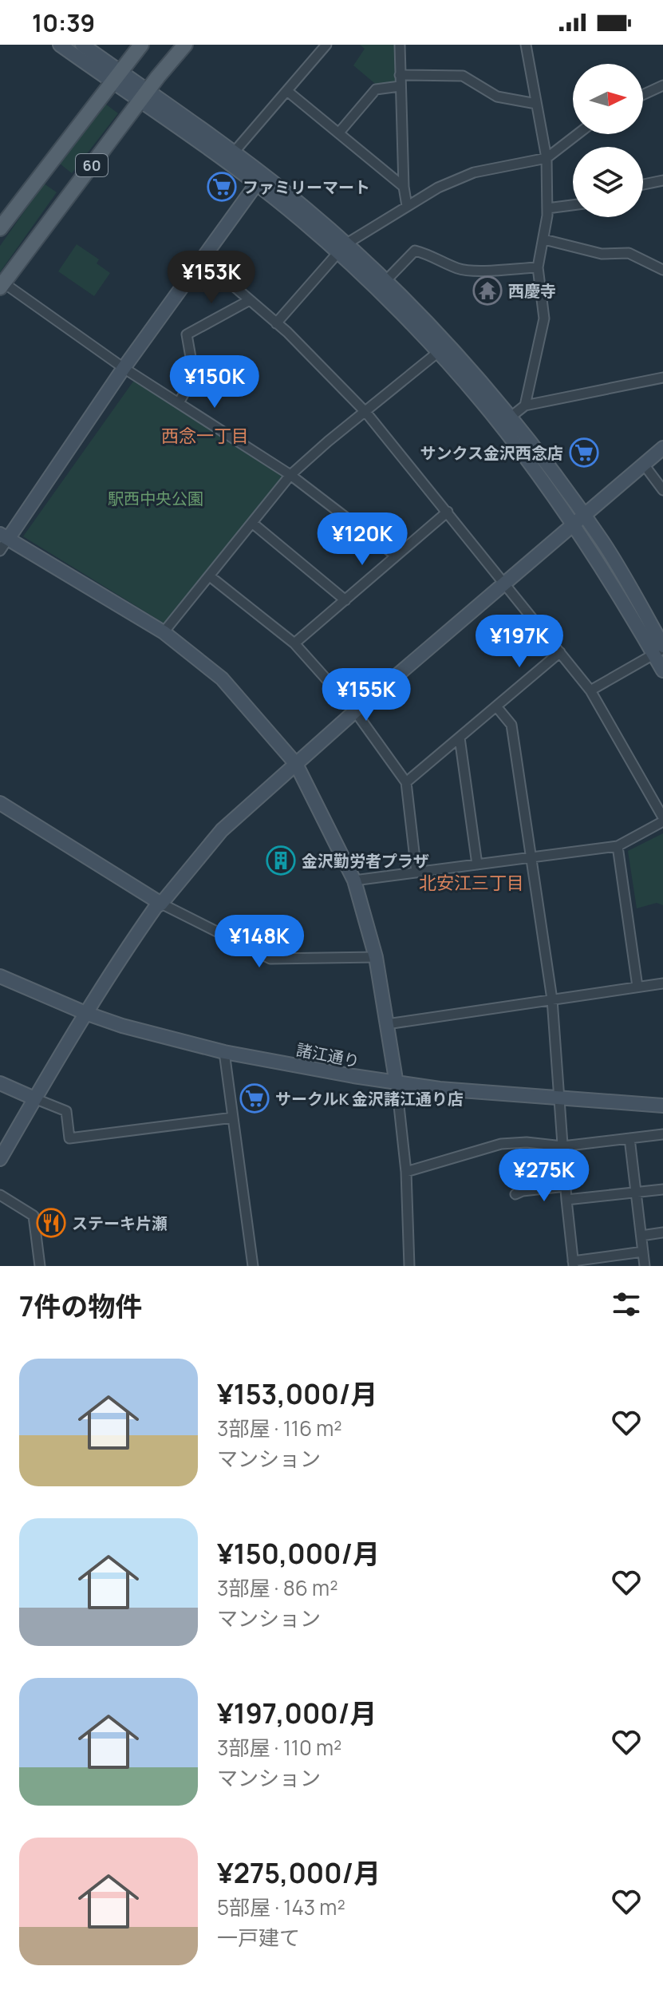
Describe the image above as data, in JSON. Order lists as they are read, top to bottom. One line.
{"streets":{"main road":["60"],"street":["諸江通り"]},"districts":["西念一丁目","北安江三丁目"],"parks":["駅西中央公園"],"places":{"supermarket":["ファミリーマート","サンクス金沢西念店","サークルK 金沢諸江通り店"],"temple":["西慶寺"],"building":["金沢勤労者プラザ"],"restaurant":["ステーキ片瀬"]},"north":"right","page":{"status":"10:39","price":["¥153K","¥150K","¥120K","¥197K","¥155K","¥148K","¥275K"],"heading":"7件の物件","list":[{"name":"¥153,000/月","note":"3部屋 · 116 m² · マンション"},{"name":"¥150,000/月","note":"3部屋 · 86 m² · マンション"},{"name":"¥197,000/月","note":"3部屋 · 110 m² · マンション"},{"name":"¥275,000/月","note":"5部屋 · 143 m² · 一戸建て"}]}}
